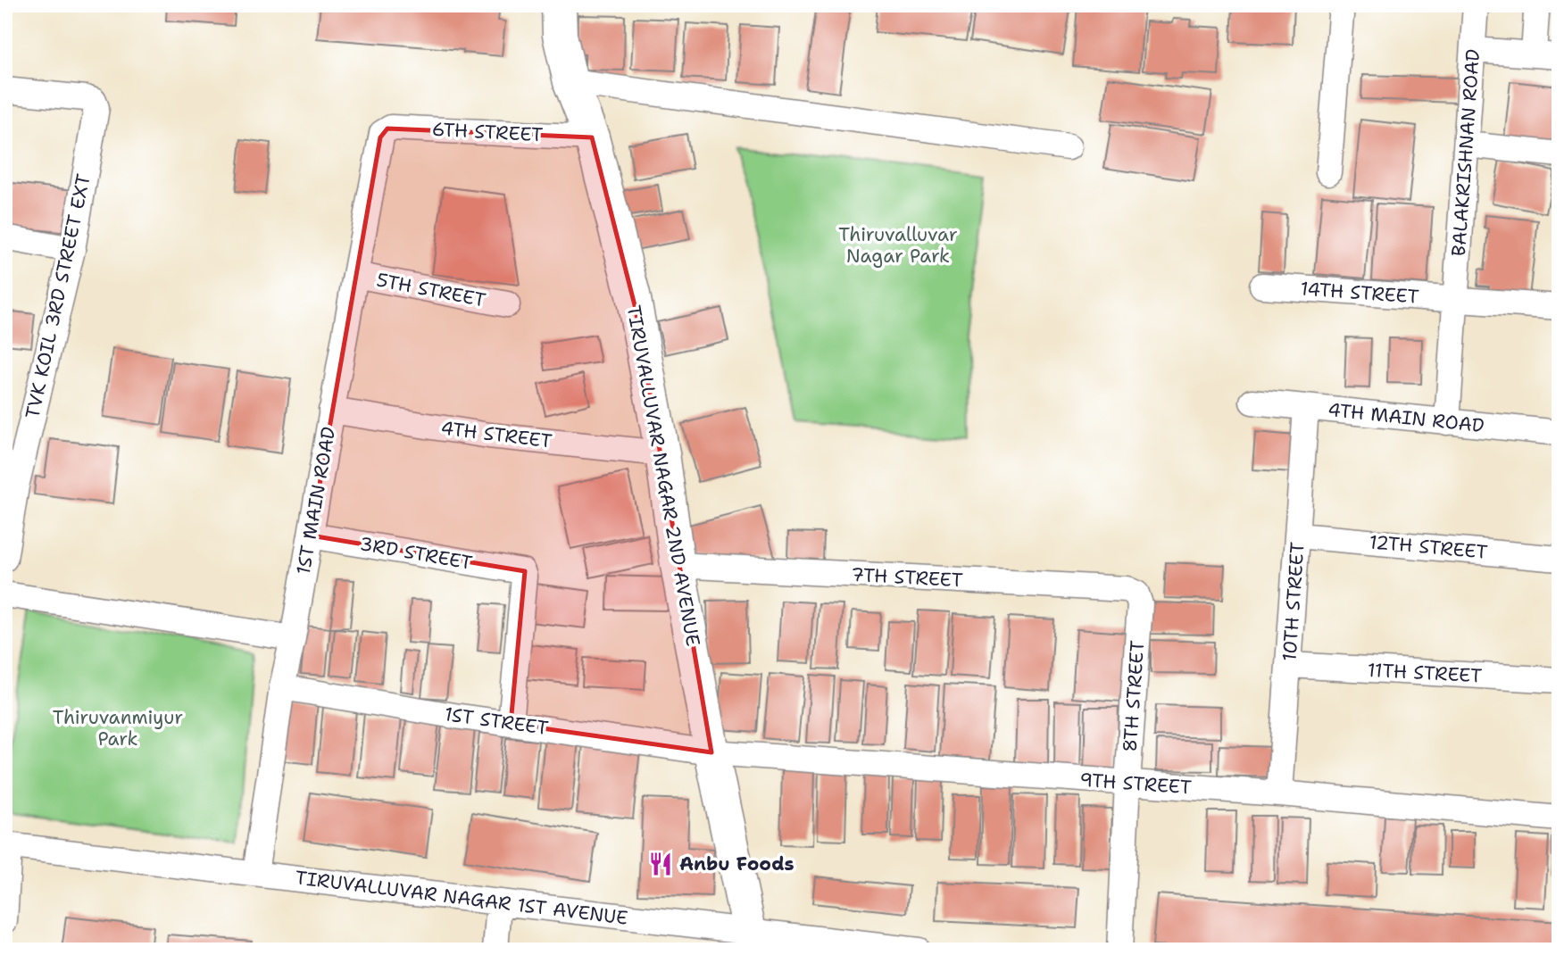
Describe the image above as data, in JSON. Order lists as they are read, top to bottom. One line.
{"streets":{"street":["6TH STREET","BALAKRISHNAN ROAD","5TH STREET","14TH STREET","TVK KOIL 3RD STREET EXT","4TH MAIN ROAD","4TH STREET","TIRUVALLUVAR NAGAR 2ND AVENUE","1ST MAIN ROAD","12TH STREET","3RD STREET","7TH STREET","10TH STREET","11TH STREET","8TH STREET","1ST STREET","9TH STREET","TIRUVALLUVAR NAGAR 1ST AVENUE"]},"crossings":[["6TH STREET","TIRUVALLUVAR NAGAR 2ND AVENUE"],["6TH STREET","1ST MAIN ROAD"],["BALAKRISHNAN ROAD","14TH STREET"],["BALAKRISHNAN ROAD","4TH MAIN ROAD"],["5TH STREET","1ST MAIN ROAD"],["4TH MAIN ROAD","10TH STREET"],["4TH STREET","TIRUVALLUVAR NAGAR 2ND AVENUE"],["4TH STREET","1ST MAIN ROAD"],["TIRUVALLUVAR NAGAR 2ND AVENUE","7TH STREET"],["TIRUVALLUVAR NAGAR 2ND AVENUE","1ST STREET"],["TIRUVALLUVAR NAGAR 2ND AVENUE","9TH STREET"],["TIRUVALLUVAR NAGAR 2ND AVENUE","TIRUVALLUVAR NAGAR 1ST AVENUE"],["1ST MAIN ROAD","3RD STREET"],["1ST MAIN ROAD","1ST STREET"],["1ST MAIN ROAD","TIRUVALLUVAR NAGAR 1ST AVENUE"],["12TH STREET","10TH STREET"],["3RD STREET","1ST STREET"],["7TH STREET","8TH STREET"],["10TH STREET","11TH STREET"],["10TH STREET","9TH STREET"],["8TH STREET","9TH STREET"],["1ST STREET","9TH STREET"]],"parks":["Thiruvalluvar Nagar Park","Thiruvanmiyur Park"],"places":{"restaurant":["Anbu Foods"]}}
